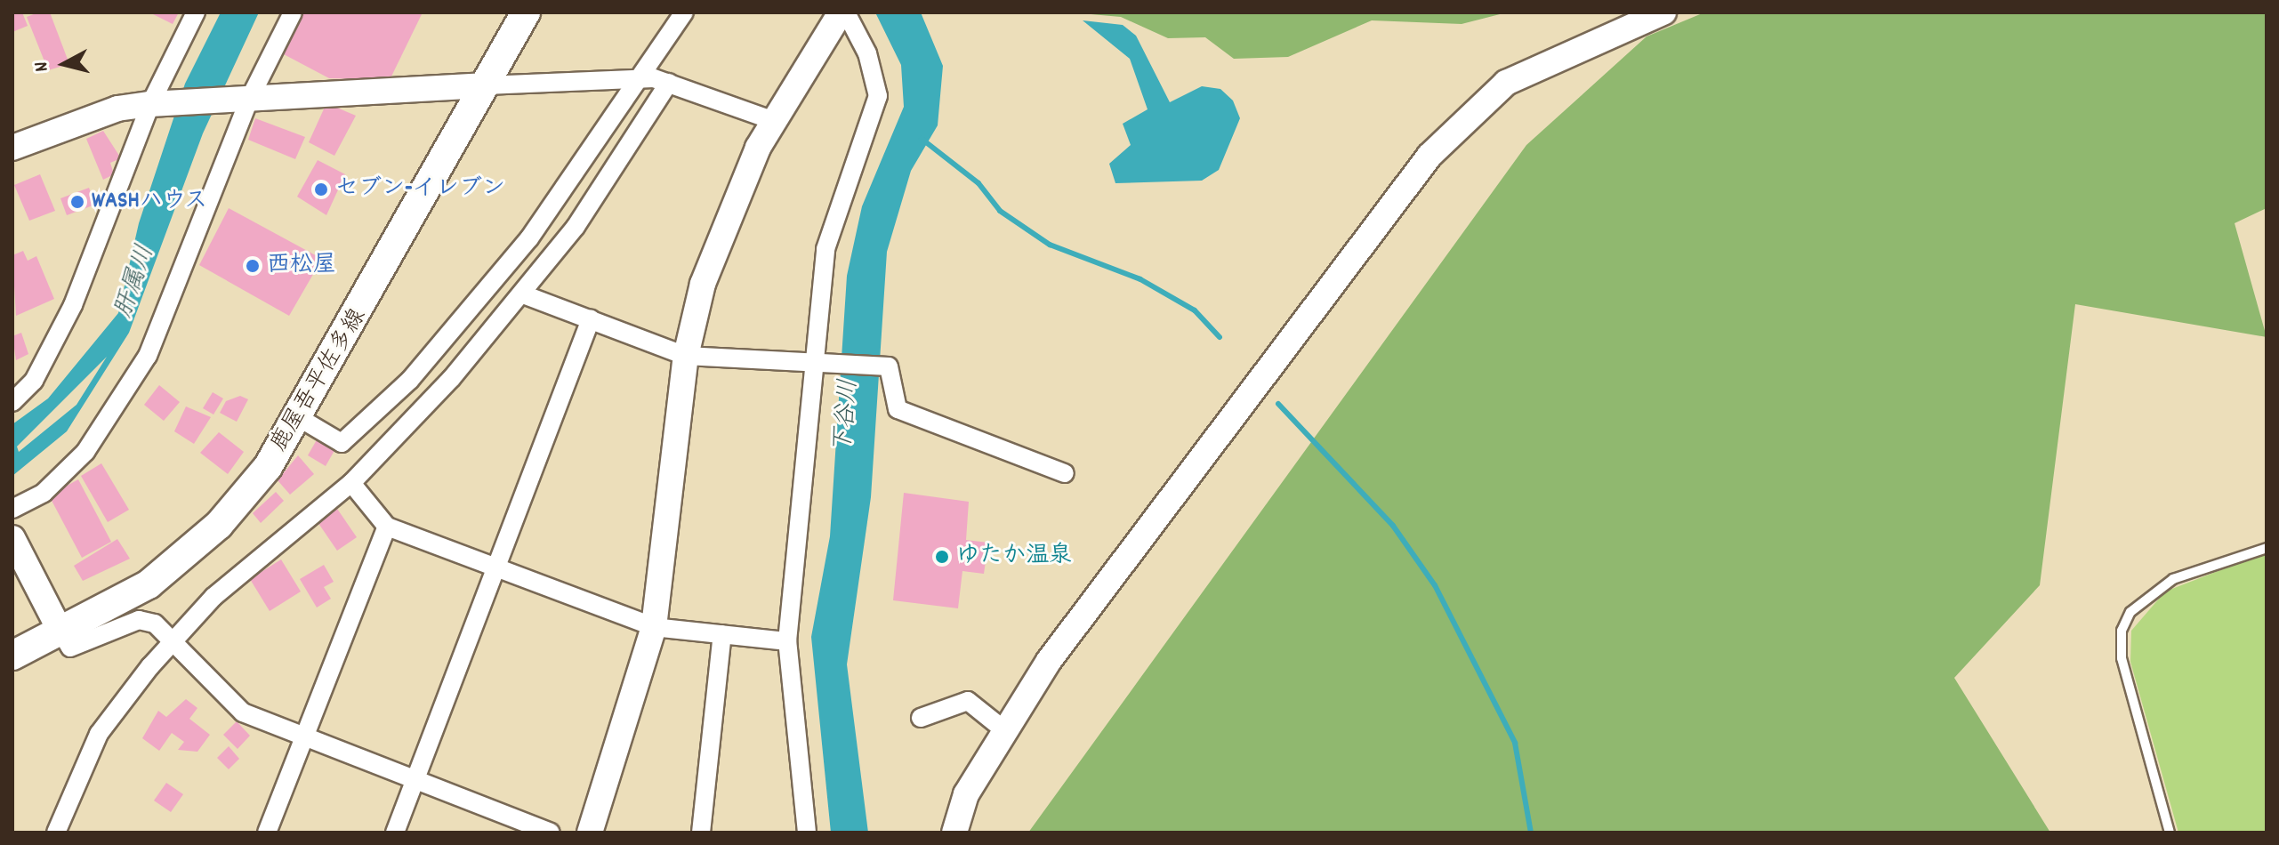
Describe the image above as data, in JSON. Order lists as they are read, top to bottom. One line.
{"streets":{"main road":["鹿屋吾平佐多線"]},"water":["肝属川","下谷川"],"places":["セブン-イレブン","WASHハウス","西松屋","ゆたか温泉"],"north":"left"}
